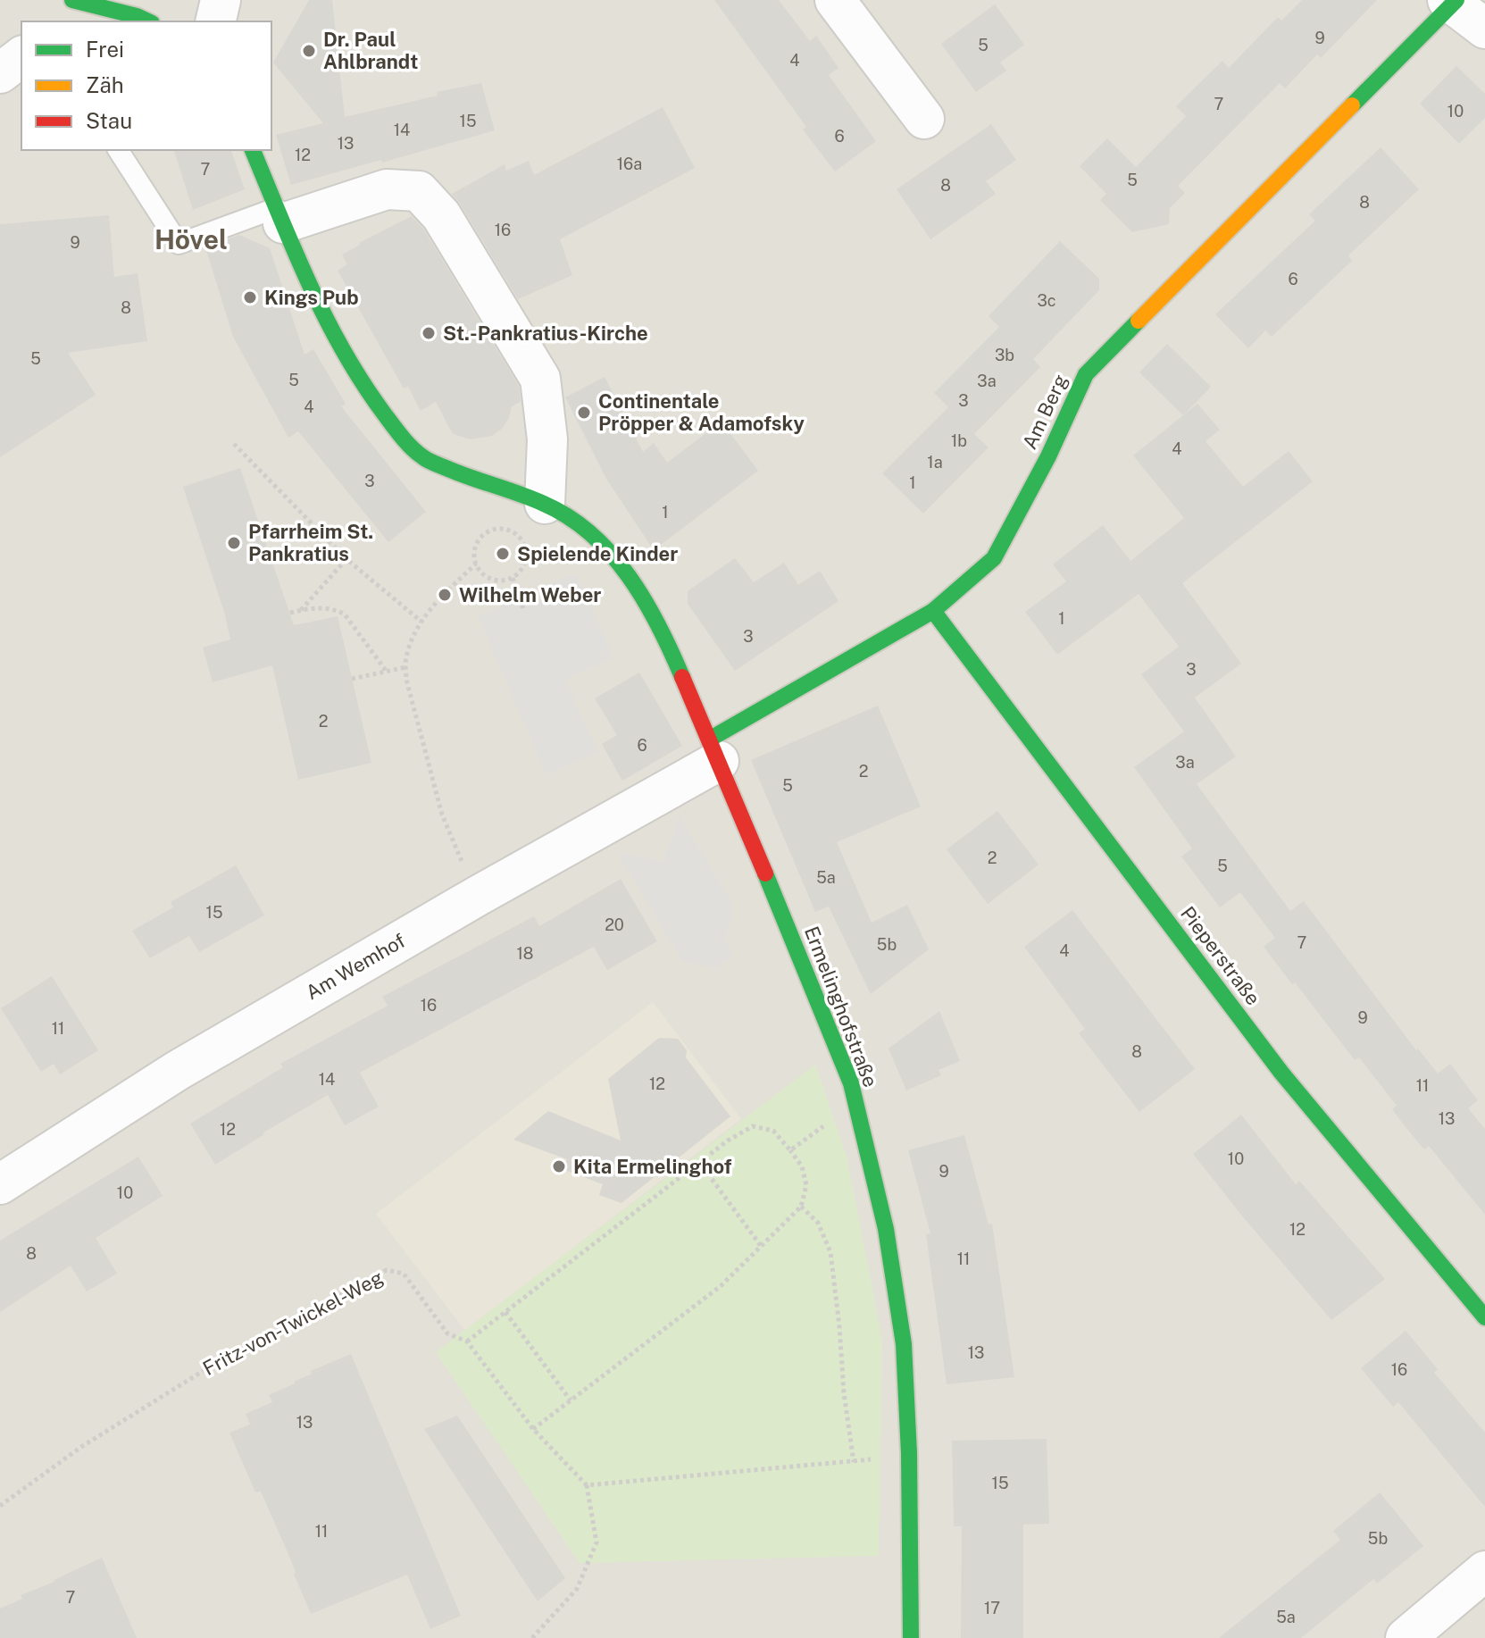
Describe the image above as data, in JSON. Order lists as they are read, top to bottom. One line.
{"streets":{"street":["Am Berg","Pieperstraße","Am Wemhof","Ermelinghofstraße"],"path":["Fritz-von-Twickel-Weg"]},"crossings":[["Am Berg","Pieperstraße"],["Am Berg","Am Wemhof"],["Am Berg","Ermelinghofstraße"],["Am Wemhof","Ermelinghofstraße"]],"districts":["Hövel"],"places":["Dr. Paul Ahlbrandt","Kings Pub","St.-Pankratius-Kirche","Continentale Pröpper & Adamofsky","Pfarrheim St. Pankratius","Spielende Kinder","Wilhelm Weber","Kita Ermelinghof"],"house_numbers":["9","5","4","7","10","15","14","6","13","12","16a","7","5","8","8","16","9","6","3c","8","3b","5","5","3a","3","4","1b","4","1a","3","1","1","1","3","3","2","6","3a","2","5","2","5","5a","15","20","7","5b","4","18","16","9","11","8","14","12","11","13","12","10","9","10","12","8","11","13","16","13","15","11","5b","7","17","5a"],"legend":["Frei","Zäh","Stau"]}
